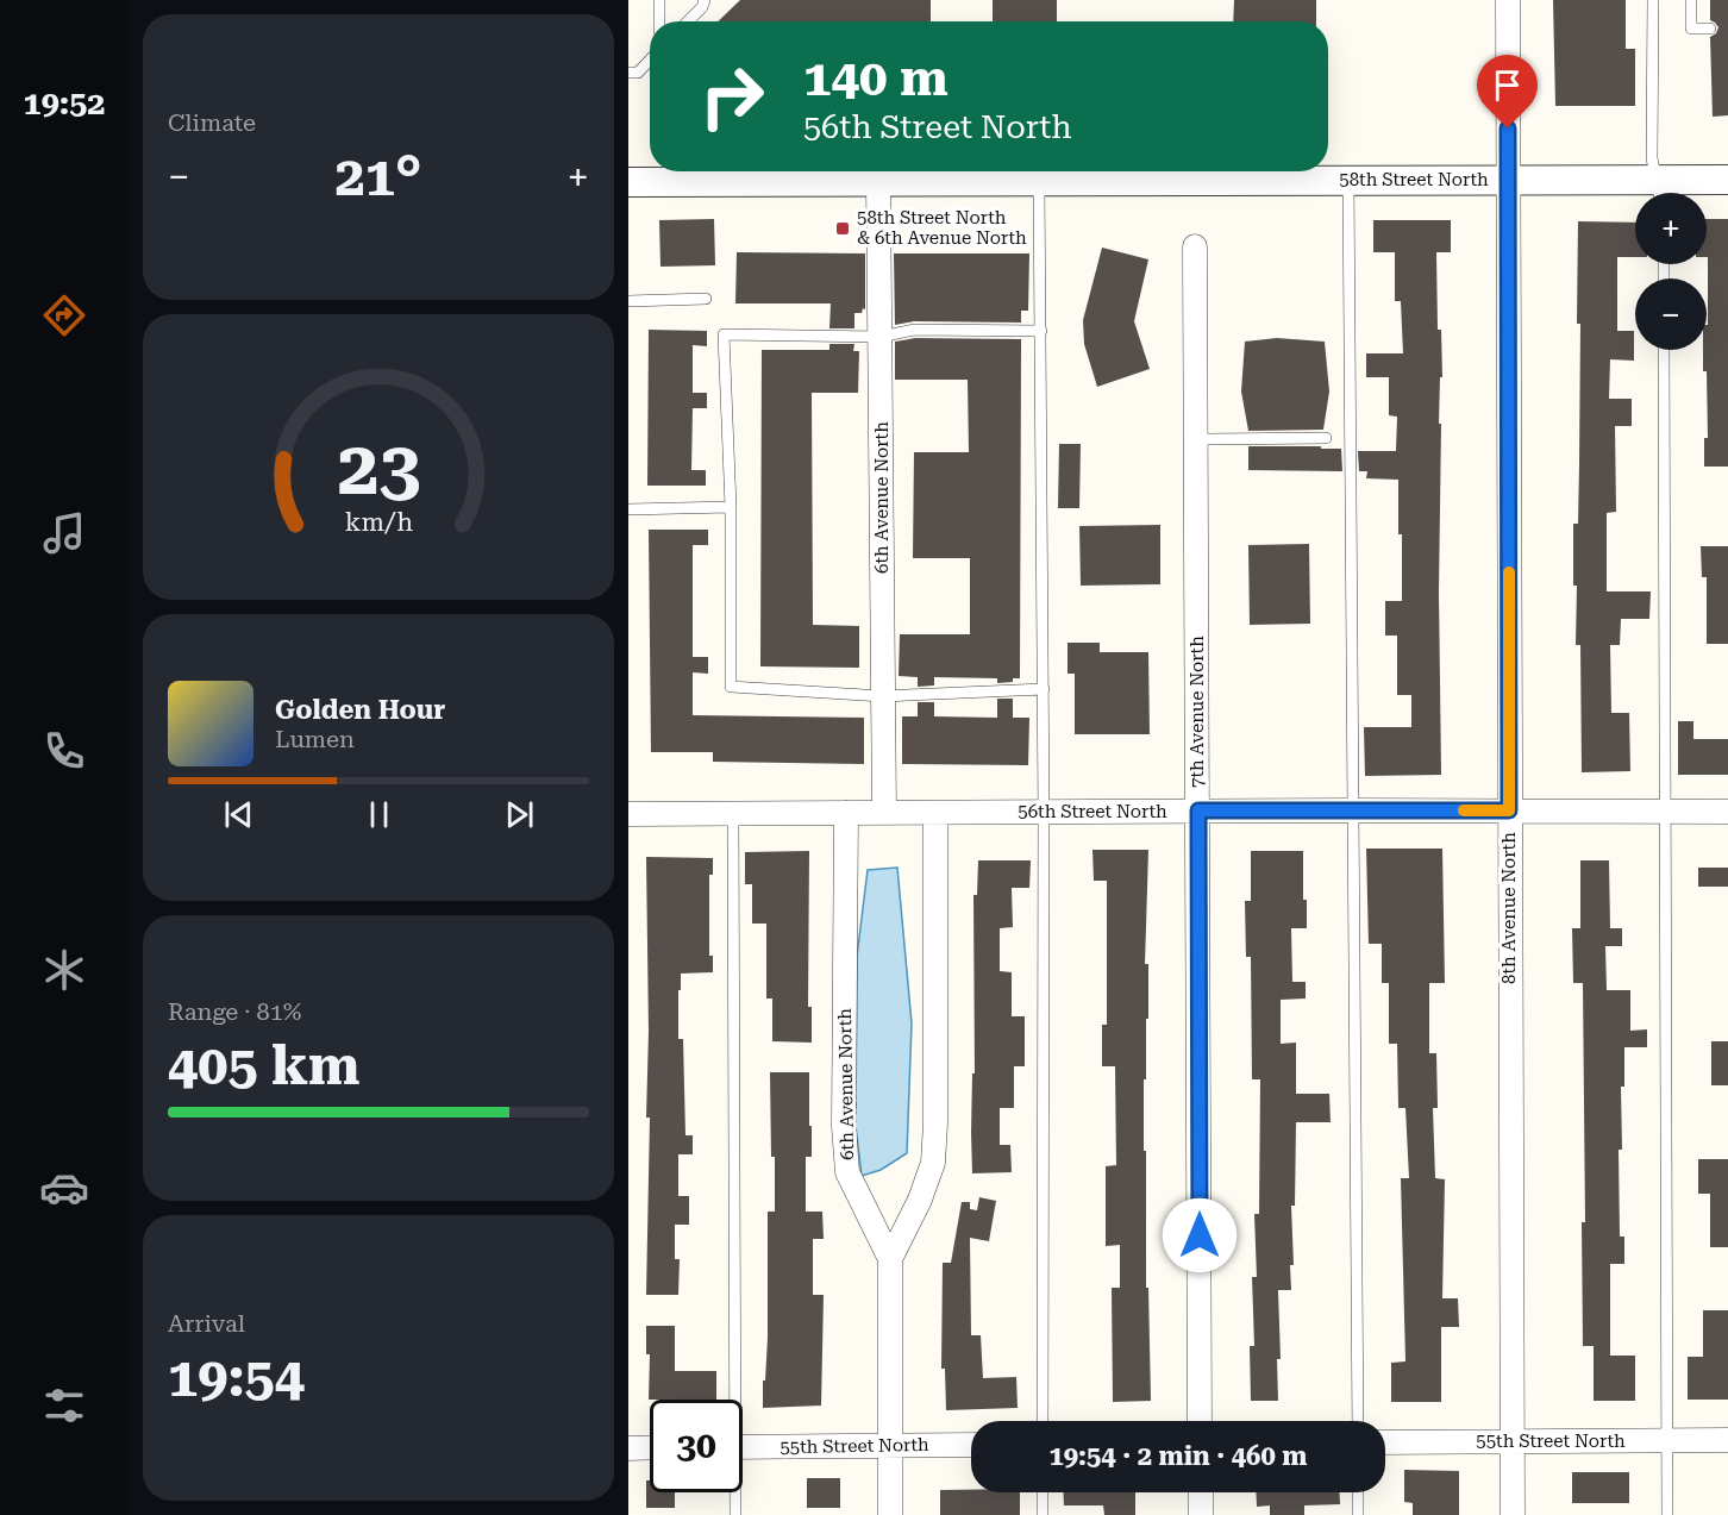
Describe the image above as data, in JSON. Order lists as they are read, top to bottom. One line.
{"streets":{"street":["58th Street North","6th Avenue North","7th Avenue North","56th Street North","8th Avenue North","55th Street North"]},"crossings":[["58th Street North","6th Avenue North"],["58th Street North","8th Avenue North"],["6th Avenue North","56th Street North"],["6th Avenue North","55th Street North"],["7th Avenue North","56th Street North"],["56th Street North","8th Avenue North"],["8th Avenue North","55th Street North"]],"places":{"transit":["58th Street North & 6th Avenue North"]},"page":{"tabs":"19:52","tile":["Climate",["Range · 81%","405 km"],["Arrival","19:54"]],"turn":["140 m","56th Street North"],"heat":["−","21°","+"],"map_buttons":["+","−"],"song":["Golden Hour","Lumen"],"limit":"30","trip":"19:54 · 2 min · 460 m","gauge":["23","km/h"]}}
